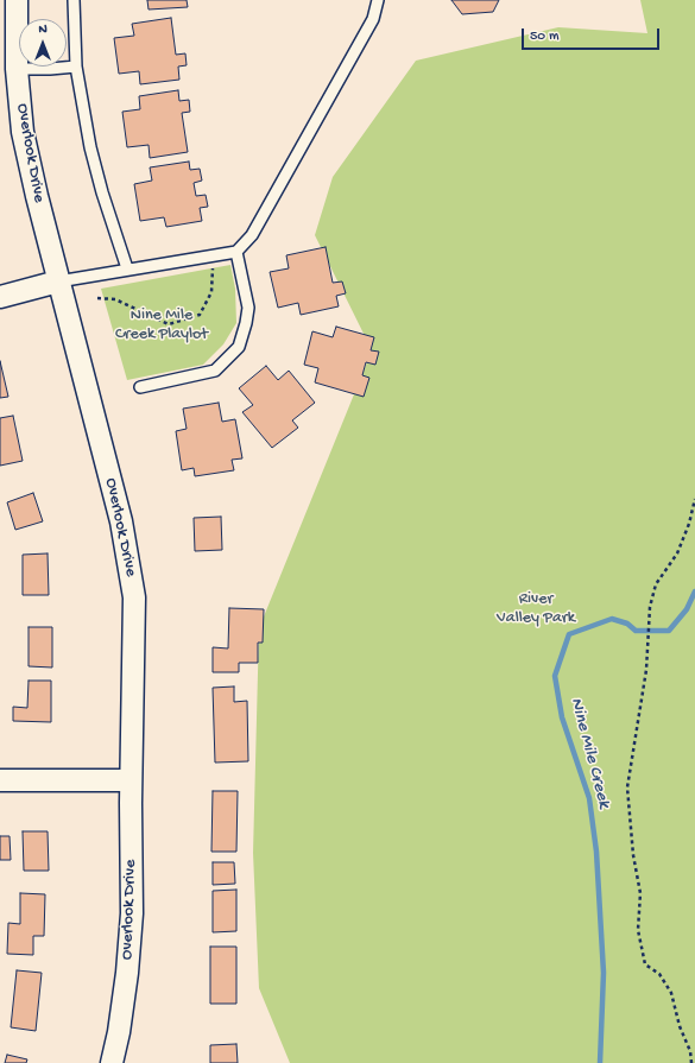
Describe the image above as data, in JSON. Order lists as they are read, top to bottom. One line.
{"streets":{"street":["Overlook Drive"]},"water":["Nine Mile Creek"],"parks":["Nine Mile Creek Playlot","River Valley Park"],"scale_bar":"50 m","north":"top"}
